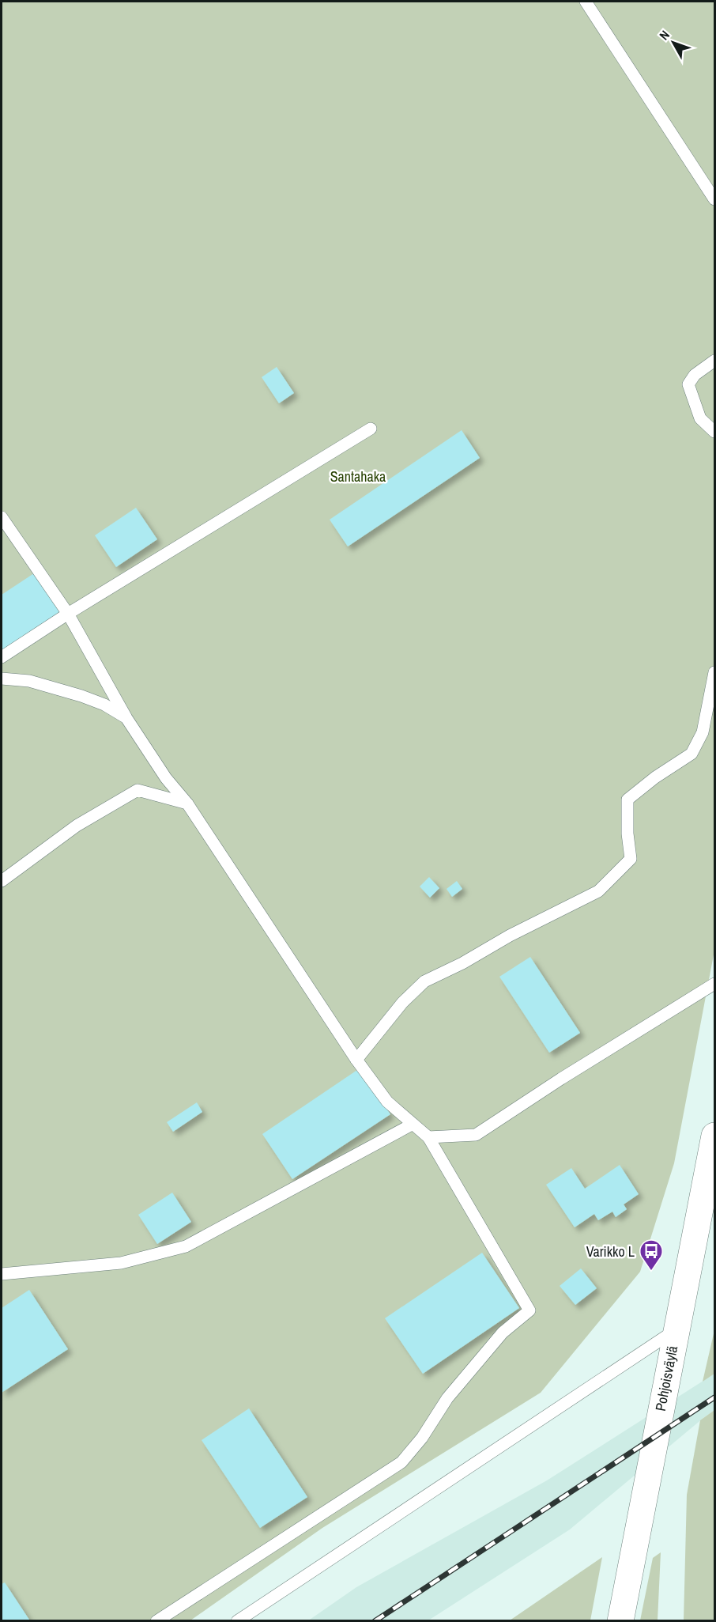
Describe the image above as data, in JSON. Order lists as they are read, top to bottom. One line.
{"streets":{"main road":["Pohjoisväylä"]},"parks":["Santahaka"],"places":{"bus stop":["Varikko L"]},"north":"top left"}
